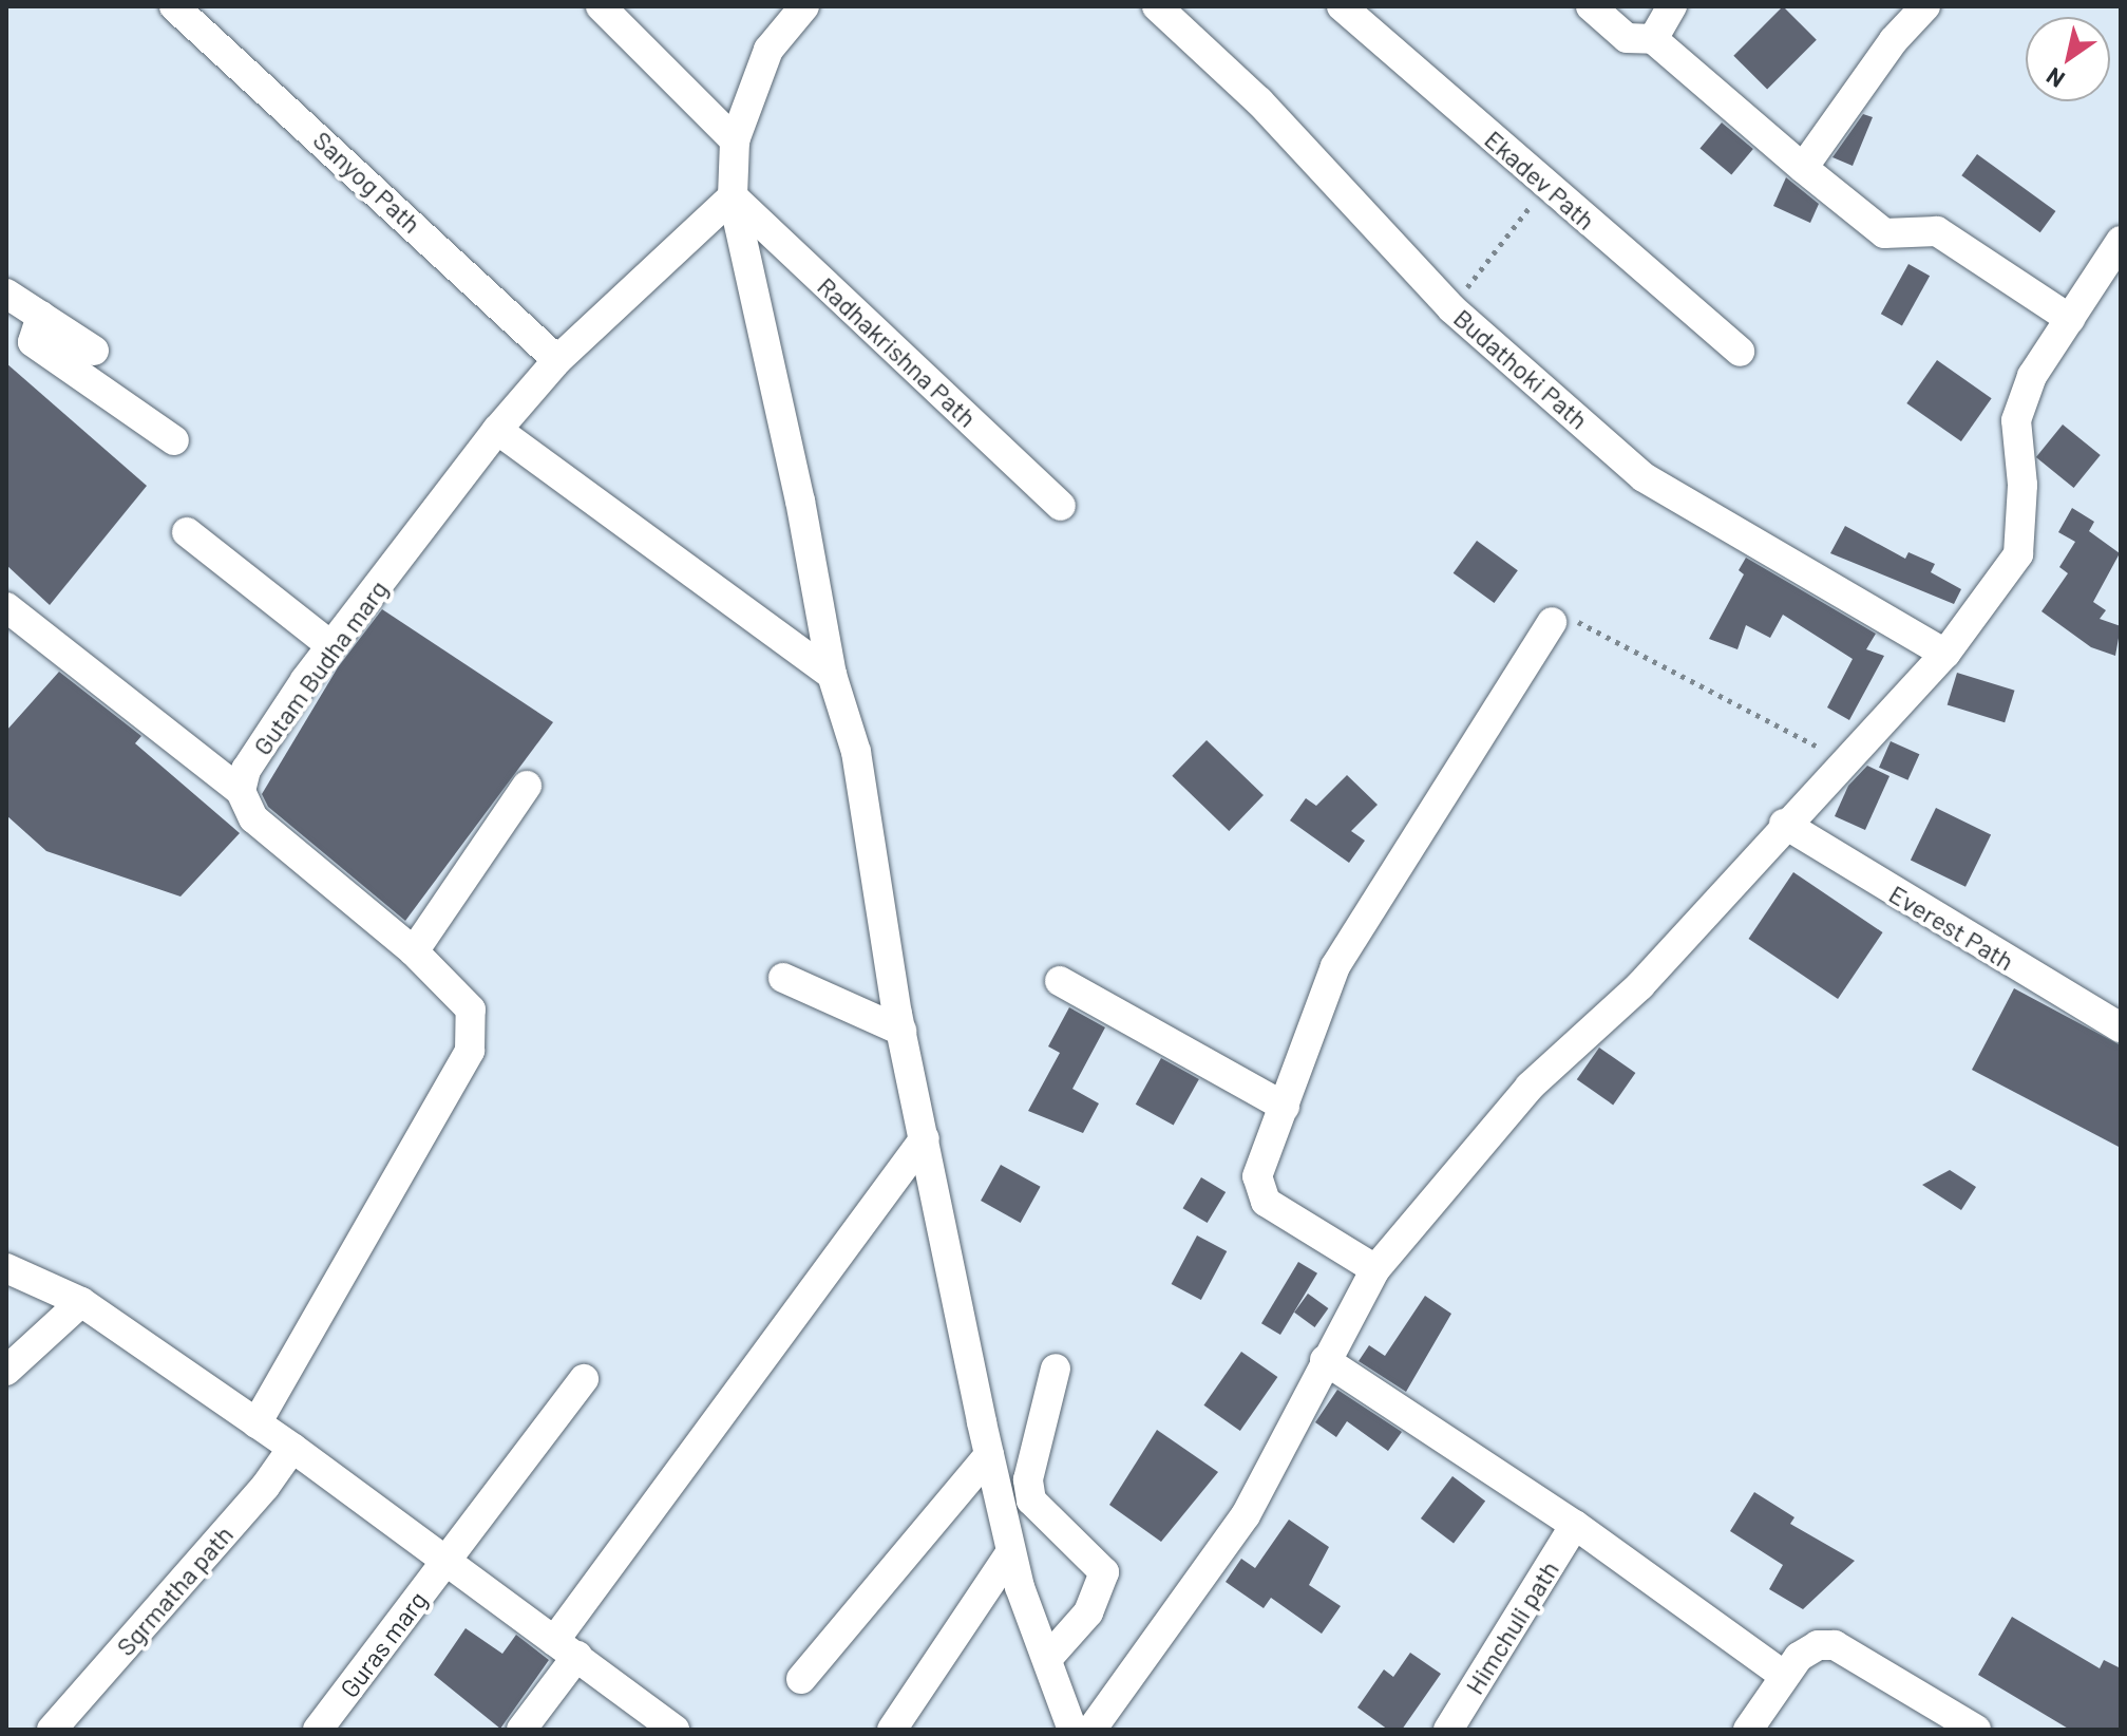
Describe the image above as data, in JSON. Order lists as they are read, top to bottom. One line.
{"streets":{"street":["Ekadev Path","Sanyog Path","Radhakrishna Path","Budathoki Path","Gutam Budha marg","Everest Path","Sgrmatha path","Himchuli path","Guras marg"]},"crossings":[["Sanyog Path","Gutam Budha marg"],["Radhakrishna Path","Gutam Budha marg"]],"north":"bottom left"}
